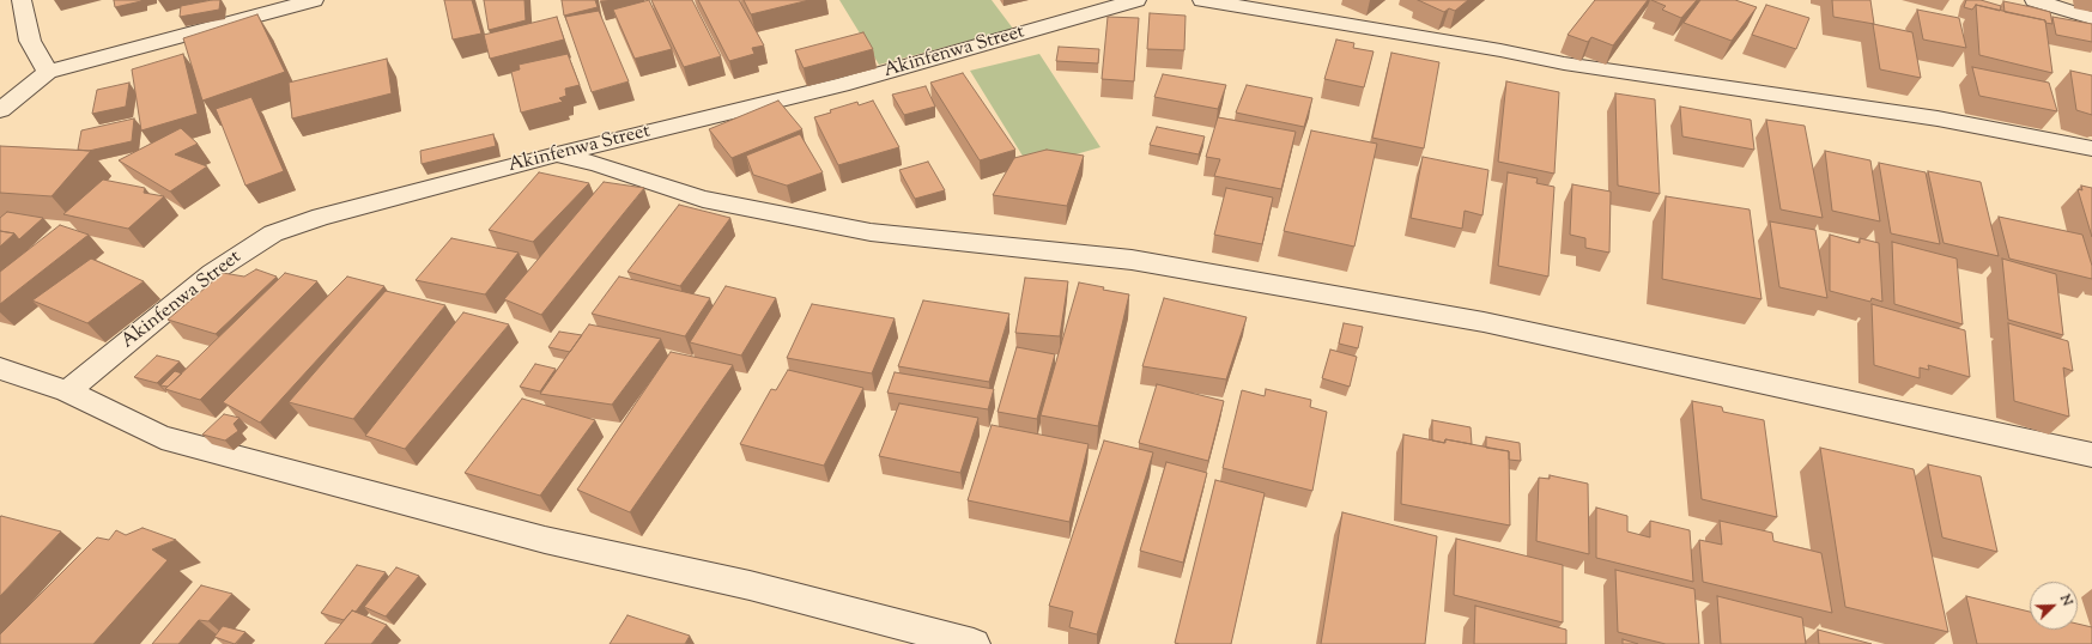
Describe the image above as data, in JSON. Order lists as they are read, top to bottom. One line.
{"streets":{"street":["Akinfenwa Street"]},"north":"top right"}
